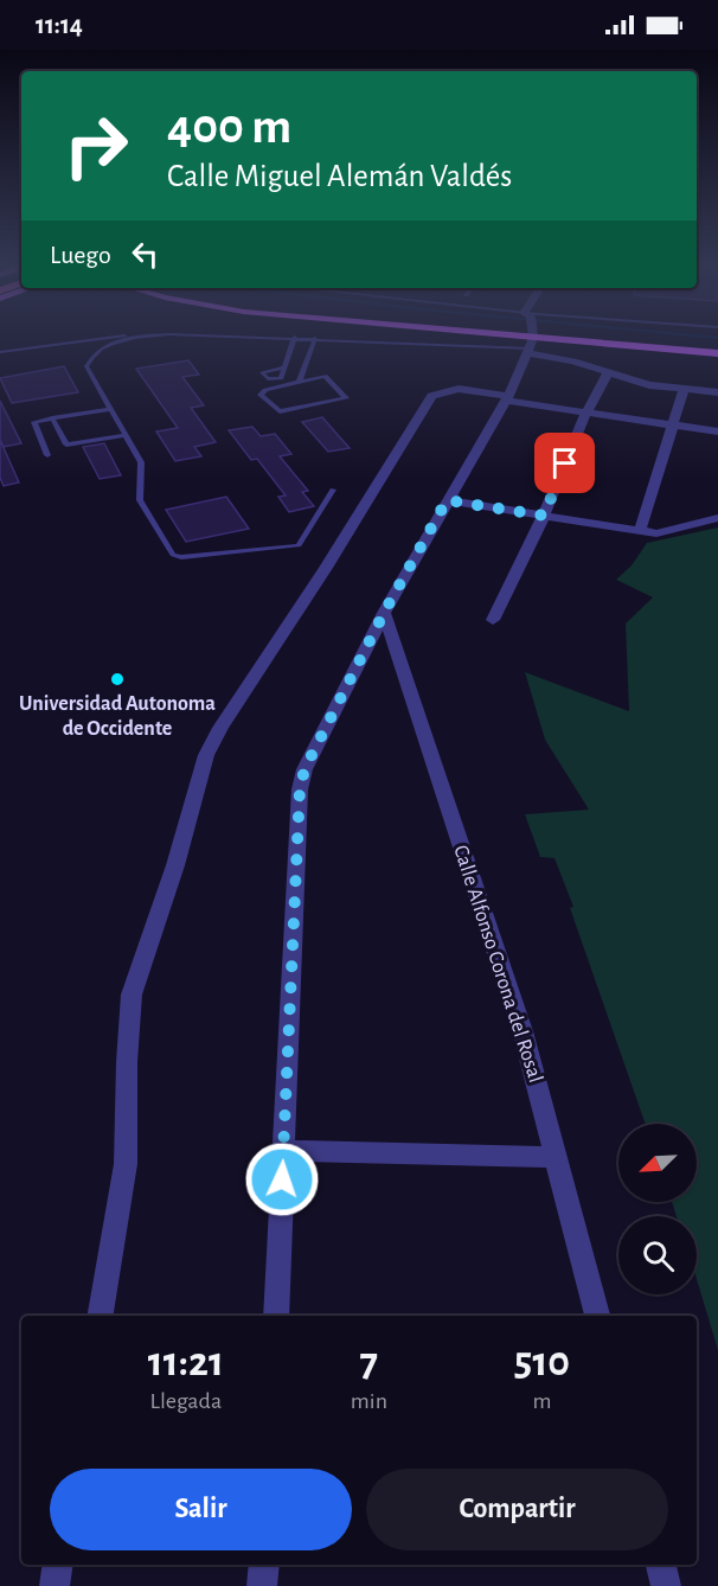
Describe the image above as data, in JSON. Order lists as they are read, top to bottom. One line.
{"streets":{"street":["Calle Alfonso Corona del Rosal"]},"places":["Universidad Autonoma de Occidente"],"north":"bottom left","page":{"status":"11:14","turn":["400 m","Calle Miguel Alemán Valdés"],"then":"Luego","eta":["11:21","Llegada","7","min","510","m"],"buttons":["Salir","Compartir"]}}
